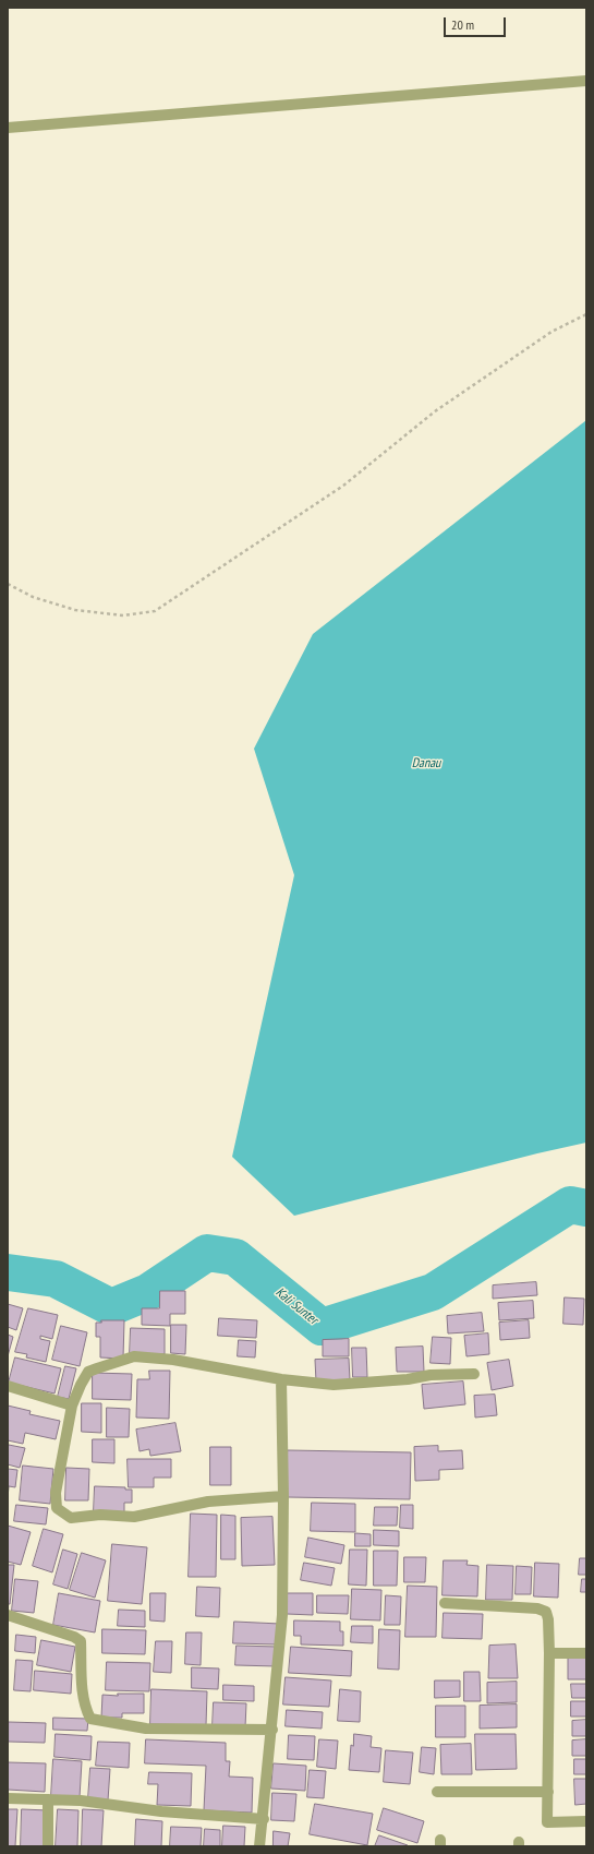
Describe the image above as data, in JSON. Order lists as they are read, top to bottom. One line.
{"water":["Danau","Kali Sunter"],"scale_bar":"20 m"}
